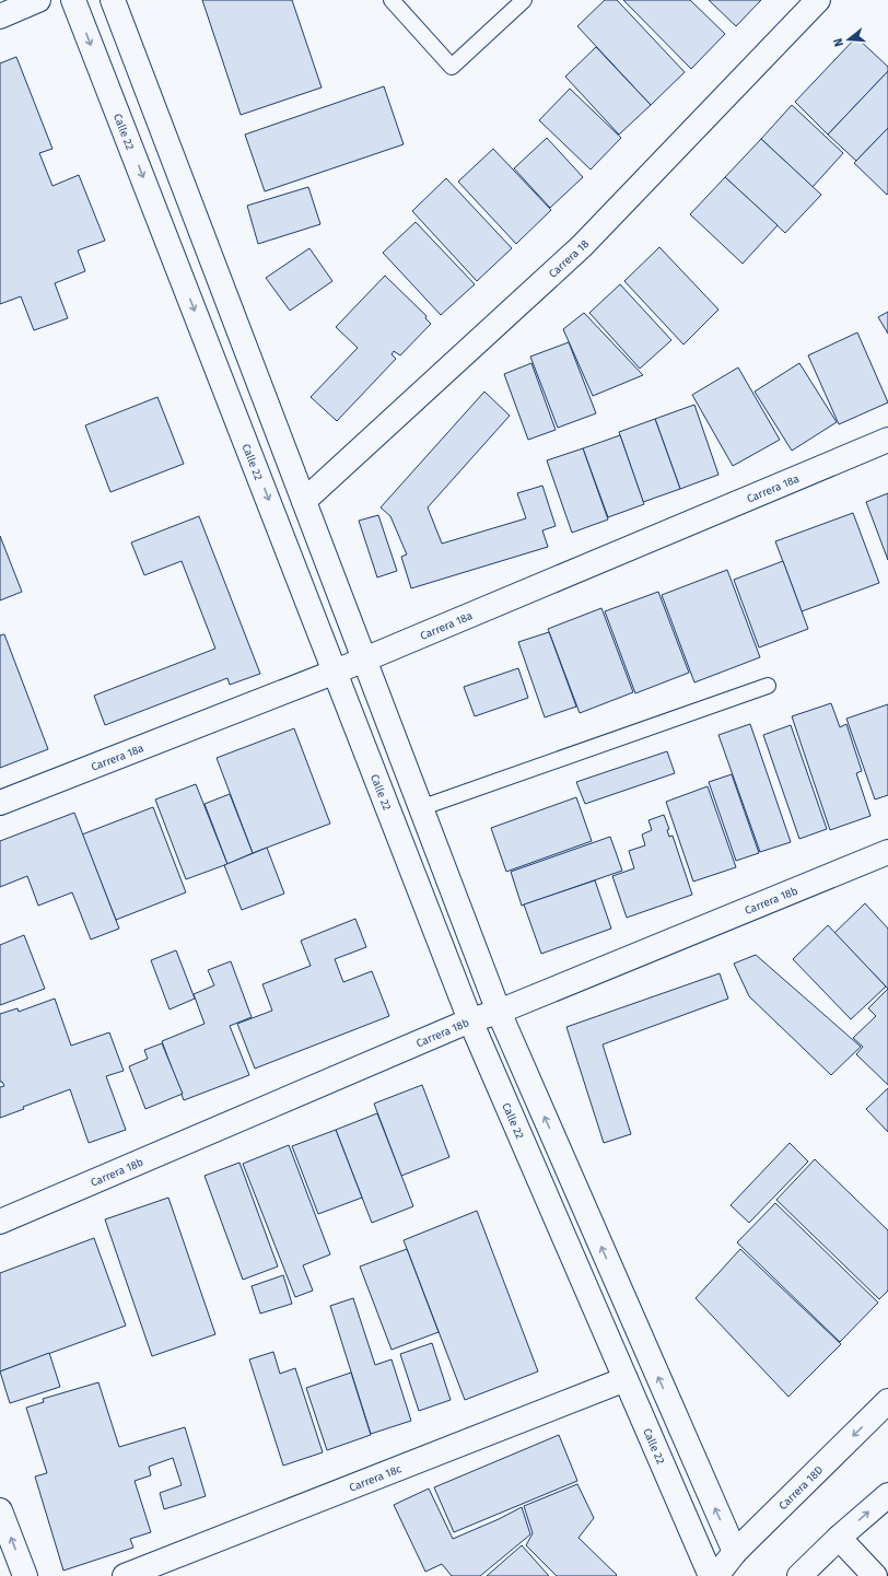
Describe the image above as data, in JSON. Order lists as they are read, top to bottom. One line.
{"streets":{"street":["Calle 22","Carrera 18","Carrera 18a","Carrera 18b","Carrera 18c","Carrera 18D"]},"crossings":[["Calle 22","Carrera 18a"],["Calle 22","Carrera 18b"],["Calle 22","Carrera 18c"]],"north":"left"}
